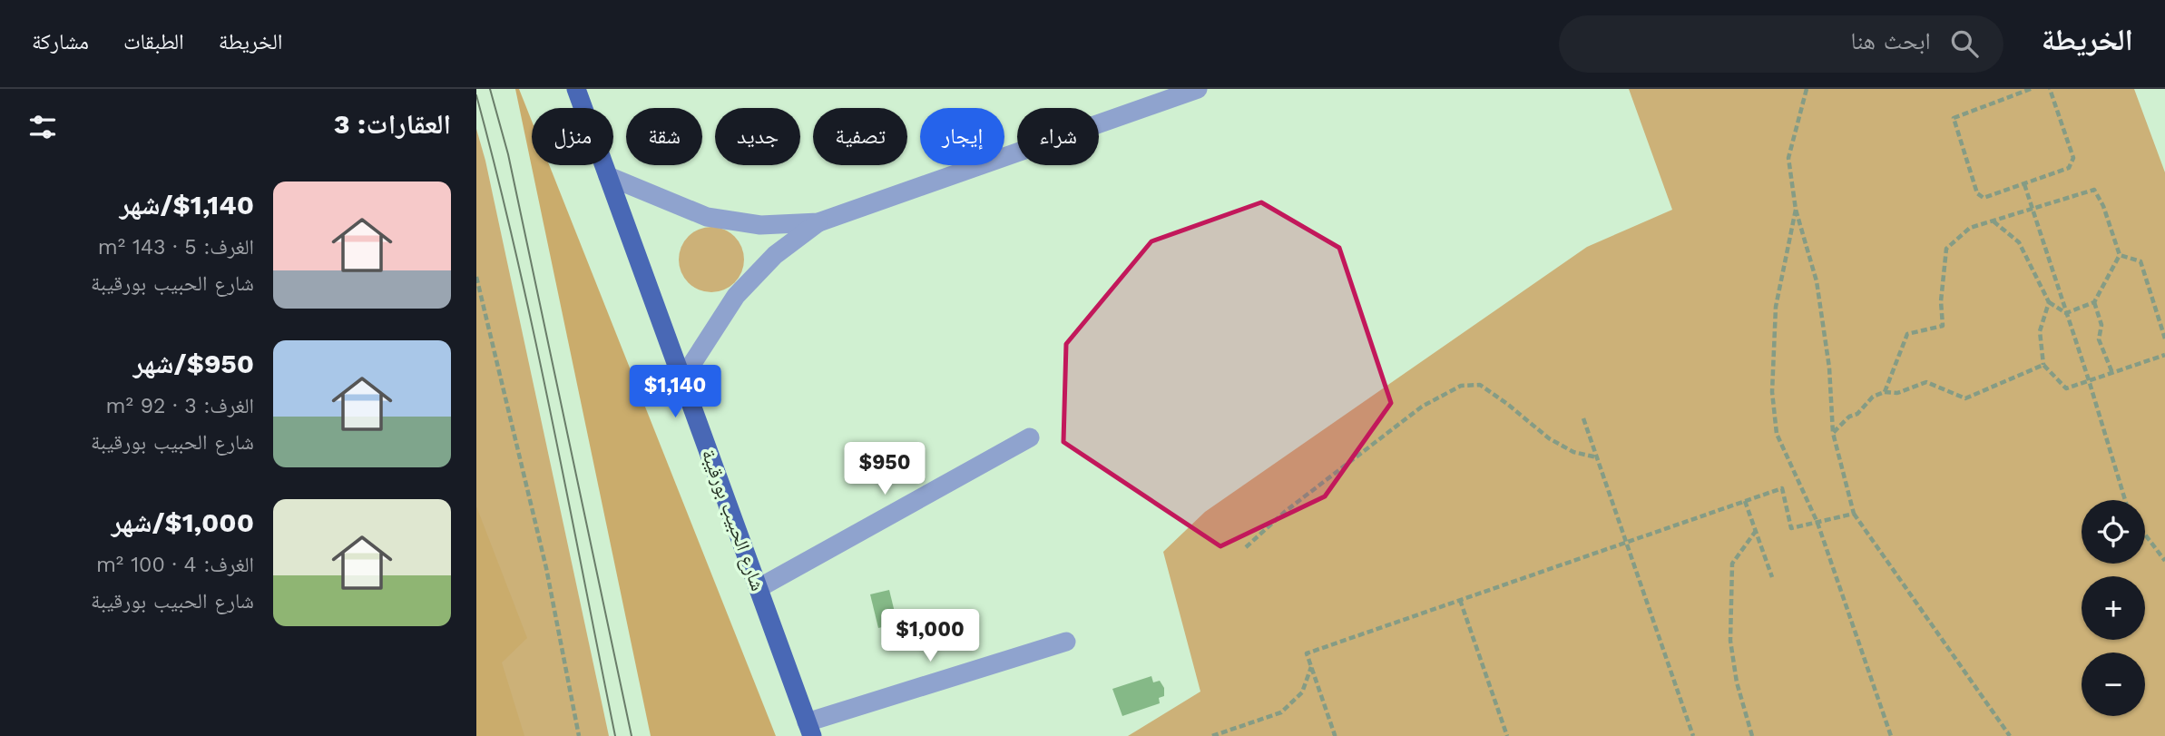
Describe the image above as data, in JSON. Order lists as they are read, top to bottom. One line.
{"streets":{"main road":["شارع الحبيب بورقيبة"]},"page":{"header":"الخريطة","search":"ابحث هنا","nav":["الخريطة","الطبقات","مشاركة"],"heading":"العقارات: 3","chip":["شراء","إيجار","تصفية","جديد","شقة","منزل"],"list":[{"name":"$1,140/شهر","note":"الغرف: 5 · 143 m² · شارع الحبيب بورقيبة"},{"name":"$950/شهر","note":"الغرف: 3 · 92 m² · شارع الحبيب بورقيبة"},{"name":"$1,000/شهر","note":"الغرف: 4 · 100 m² · شارع الحبيب بورقيبة"}],"price":["$1,140","$950","$1,000"],"map_buttons":["+","−"]}}
